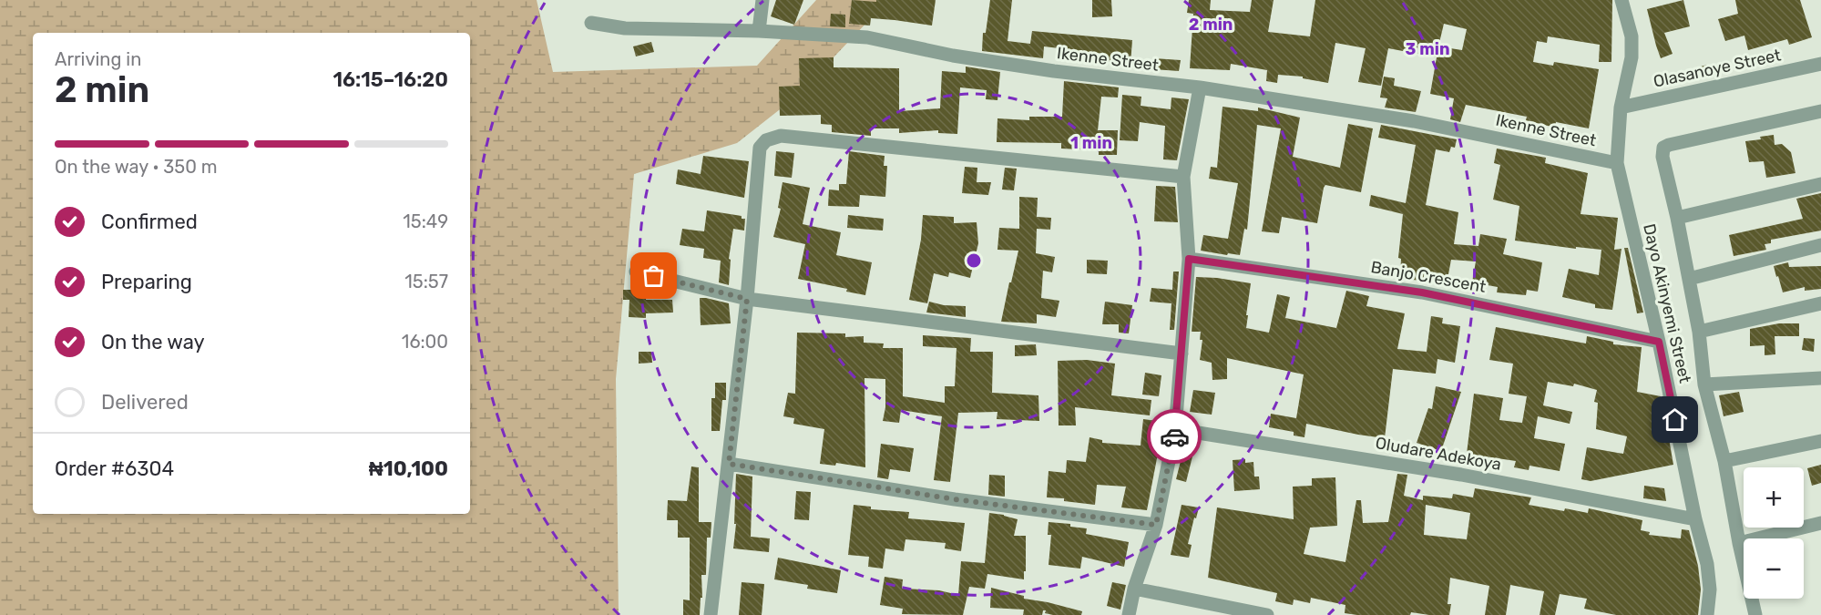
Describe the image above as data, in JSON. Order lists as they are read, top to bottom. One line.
{"streets":{"street":["Ikenne Street","Olasanoye Street","Banjo Crescent","Dayo Akinyemi Street","Oludare Adekoya"]},"crossings":[["Ikenne Street","Dayo Akinyemi Street"],["Olasanoye Street","Dayo Akinyemi Street"],["Banjo Crescent","Dayo Akinyemi Street"],["Dayo Akinyemi Street","Oludare Adekoya"]],"page":{"heading":["2 min","Arriving in","16:15–16:20"],"panel":["Order #6304","₦10,100"],"bar":"On the way · 350 m","list":[["Confirmed","15:49"],["Preparing","15:57"],["On the way","16:00"],"Delivered"],"map_buttons":["+","−"]},"rings":["2 min","3 min","1 min"]}
